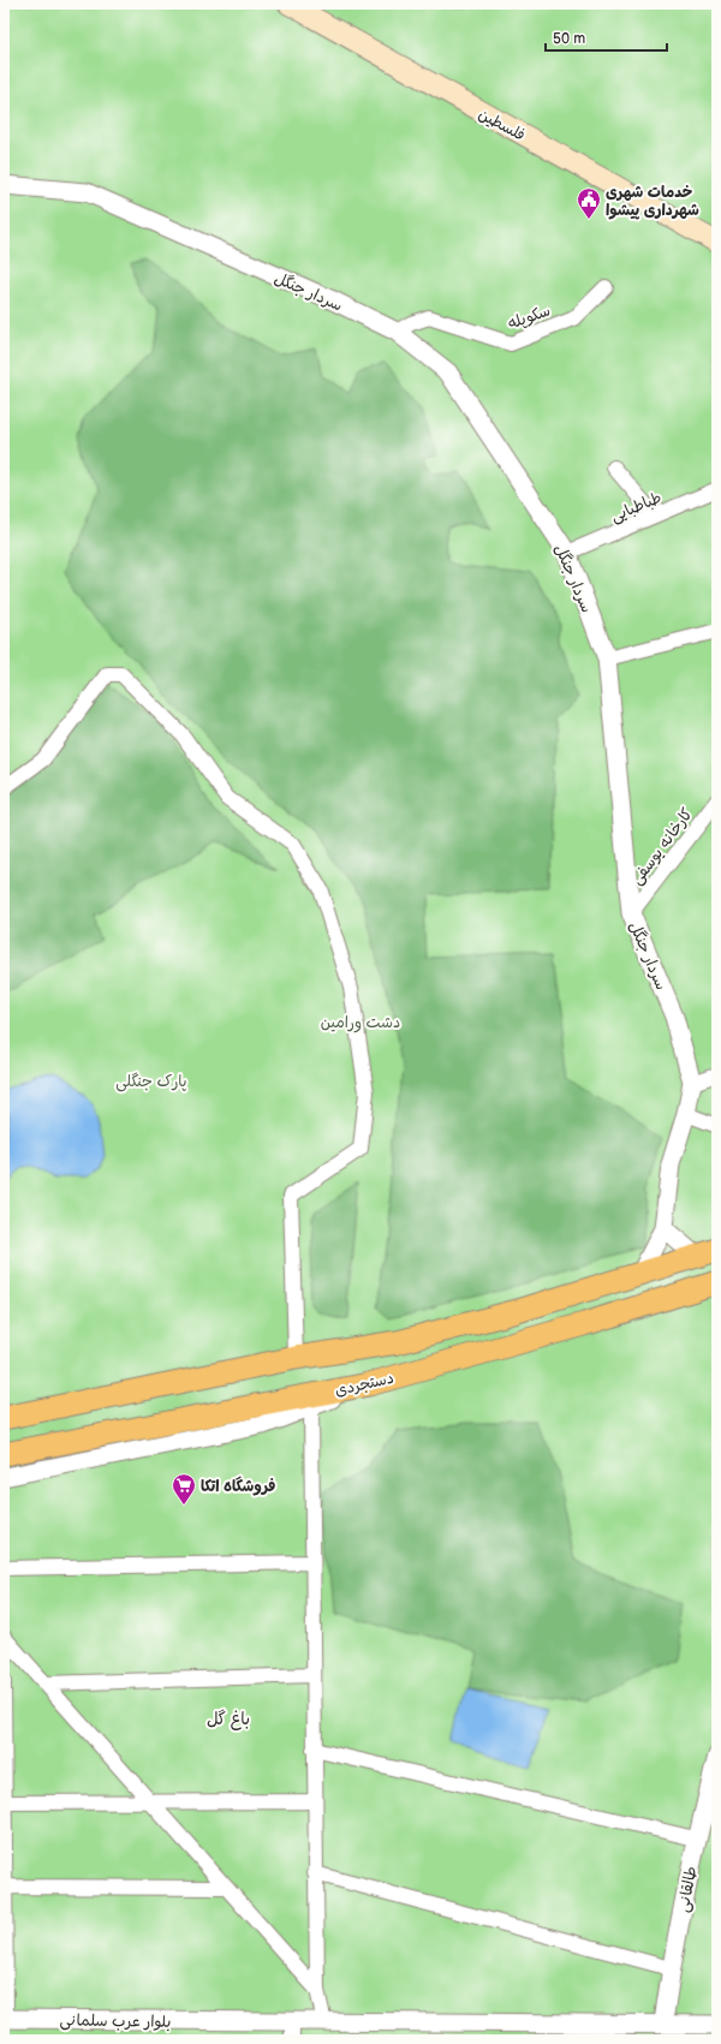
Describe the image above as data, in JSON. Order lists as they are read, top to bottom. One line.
{"streets":{"main road":["فلسطین","دستجردی"],"street":["سردار جنگل","سکوپله","طباطبایی","کارخانه یوسفی","طالقانی","بلوار عرب سلمانی"]},"crossings":[["سردار جنگل","سکوپله"],["سردار جنگل","طباطبایی"],["سردار جنگل","کارخانه یوسفی"],["طالقانی","بلوار عرب سلمانی"]],"districts":["باغ گل"],"parks":["دشت ورامین","پارک جنگلی"],"places":{"public building":["خدمات شهری شهرداری پیشوا"],"supermarket":["فروشگاه اتکا"]},"scale_bar":"50 m"}
